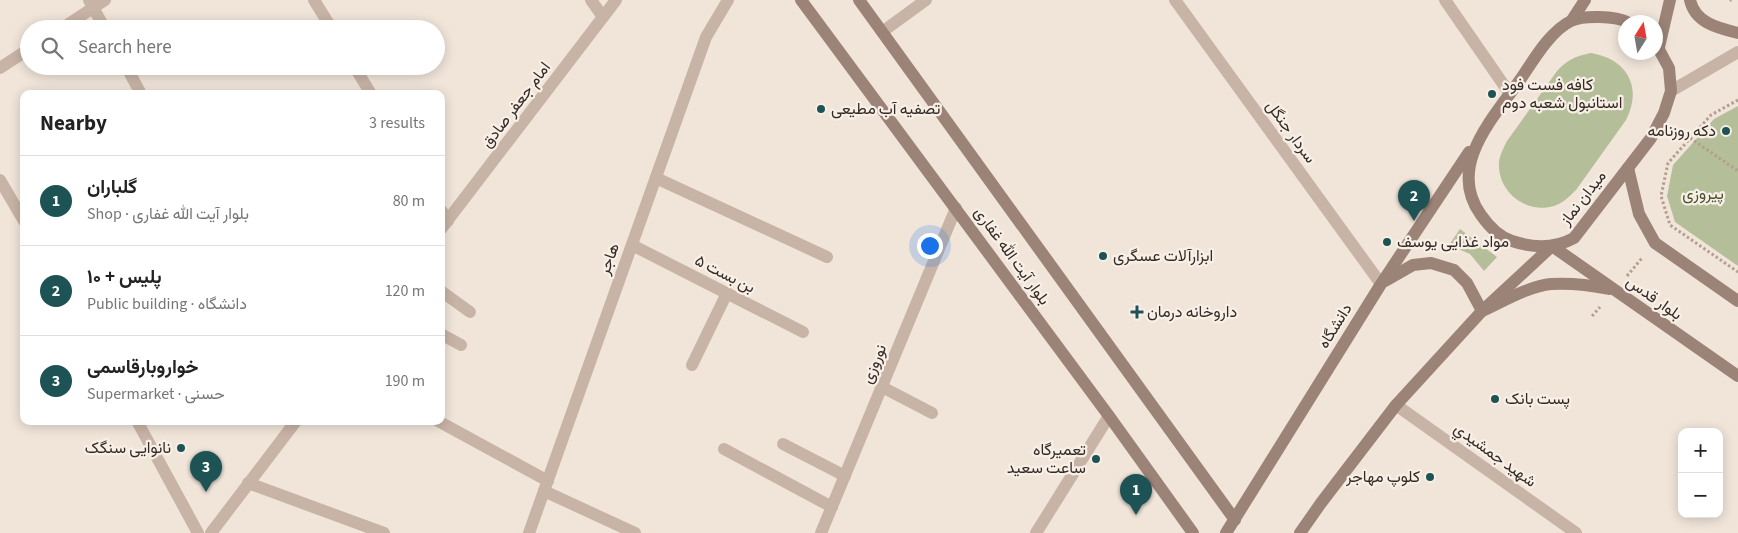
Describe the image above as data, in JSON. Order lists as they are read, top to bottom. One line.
{"streets":{"main road":["میدان نماز","بلوار آیت الله غفاری","بلوار قدس","دانشگاه"],"street":["امام جعفر صادق","سردار جنگل","هاجر","بن بست ۵","نوروزی","شهيد جمشيدي"]},"crossings":[["سردار جنگل","دانشگاه"],["میدان نماز","بلوار قدس"],["میدان نماز","دانشگاه"],["بلوار آیت الله غفاری","دانشگاه"],["بلوار آیت الله غفاری","نوروزی"],["هاجر","بن بست ۵"]],"parks":["پیروزی"],"places":{"other":["کافه فست فود استانبول شعبه دوم","تصفیه آب مطیعی","دکه روزنامه","مواد غذایی یوسف","ابزارآلات عسگری","پست بانک","نانوایی سنگک","تعمیرگاه ساعت سعید","کلوپ مهاجر"],"health":["داروخانه درمان"]},"north":"top","page":{"search":"Search here","heading":["Nearby","3 results"],"list":[{"mark":"1","name":"گلباران","note":"Shop · بلوار آیت الله غفاری","value":"80 m"},{"mark":"2","name":"پلیس + ۱۰","note":"Public building · دانشگاه","value":"120 m"},{"mark":"3","name":"خواروبارقاسمی","note":"Supermarket · حسنی","value":"190 m"}],"pins":["2","3","1"],"map_buttons":["+","−"]}}
